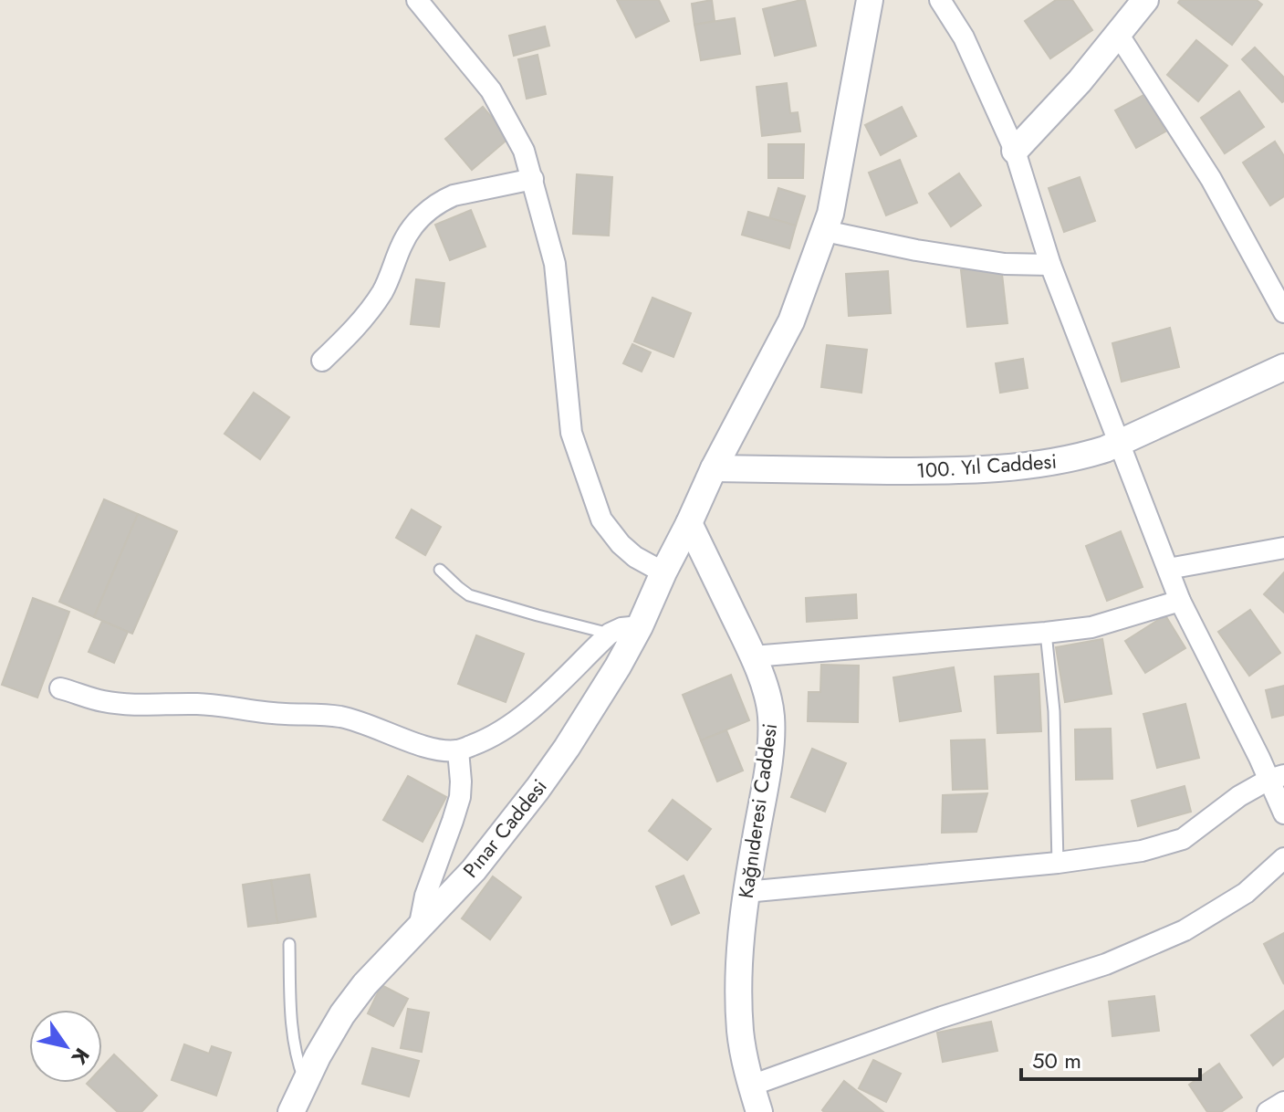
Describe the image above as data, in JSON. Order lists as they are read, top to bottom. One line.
{"streets":{"street":["100. Yıl Caddesi","Kağnıderesi Caddesi","Pınar Caddesi"]},"crossings":[["100. Yıl Caddesi","Pınar Caddesi"],["Kağnıderesi Caddesi","Pınar Caddesi"]],"scale_bar":"50 m","north":"bottom right"}
